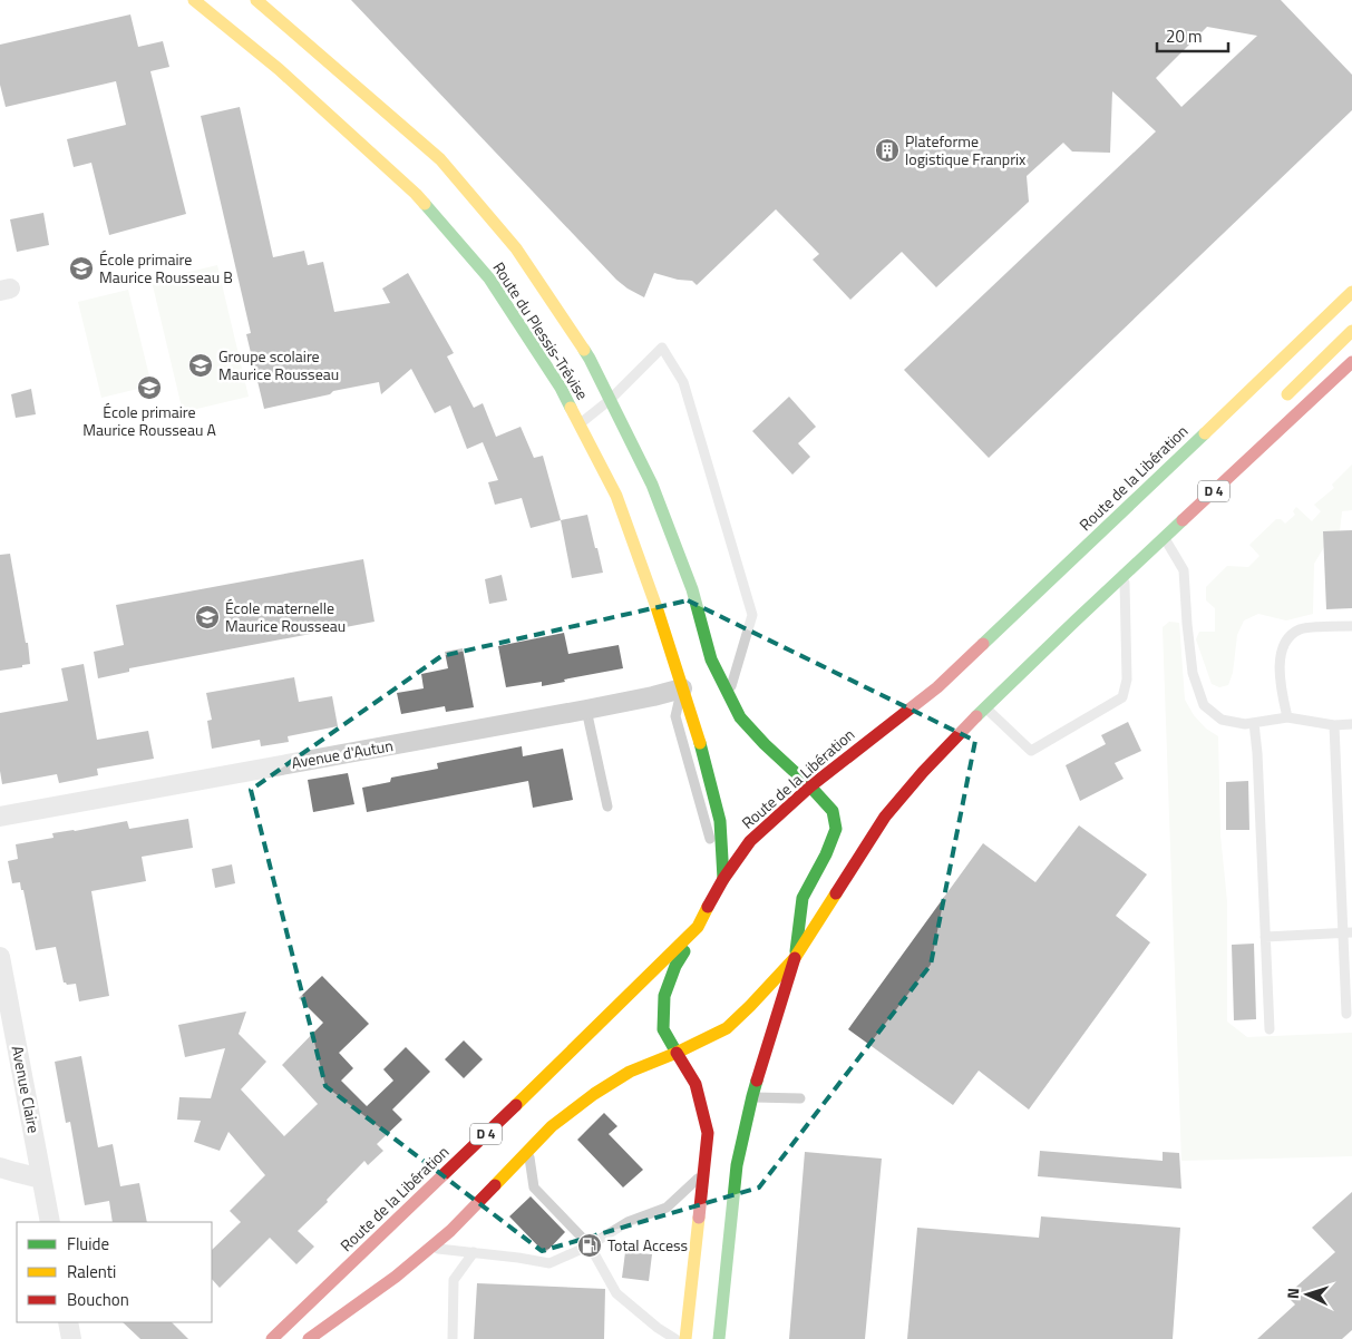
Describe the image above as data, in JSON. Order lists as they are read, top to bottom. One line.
{"streets":{"main road":["Route du Plessis-Trévise","Route de la Libération","D 4"],"street":["Avenue d'Autun","Avenue Claire"]},"crossings":[["Route du Plessis-Trévise","Route de la Libération"],["Route du Plessis-Trévise","D 4"],["Route du Plessis-Trévise","Avenue d'Autun"]],"places":{"building":["Plateforme logistique Franprix"],"school or university":["École primaire Maurice Rousseau B","Groupe scolaire Maurice Rousseau","École primaire Maurice Rousseau A","École maternelle Maurice Rousseau"],"fuel station":["Total Access"]},"legend":["Fluide","Ralenti","Bouchon"],"scale_bar":"20 m","north":"left"}
